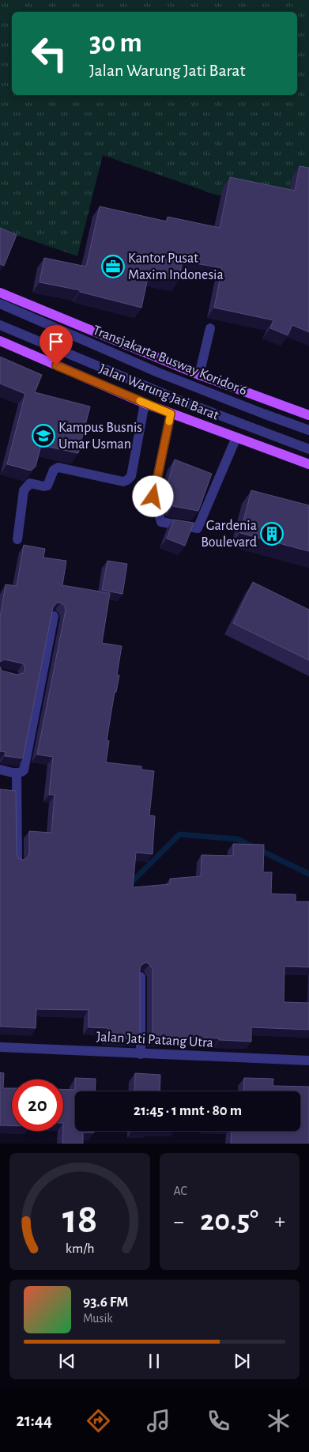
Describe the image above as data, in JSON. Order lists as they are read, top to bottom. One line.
{"streets":{"main road":["Jalan Warung Jati Barat"],"street":["Transjakarta Busway Koridor 6","Jalan Jati Patang Utra"]},"places":{"office":["Kantor Pusat Maxim Indonesia"],"school or university":["Kampus Busnis Umar Usman"],"building":["Gardenia Boulevard"]},"page":{"turn":["30 m","Jalan Warung Jati Barat"],"limit":"20","trip":"21:45 · 1 mnt · 80 m","tile":"AC","heat":["−","20.5°","+"],"song":["93.6 FM","Musik"],"tabs":"21:44","gauge":["18","km/h"]}}
